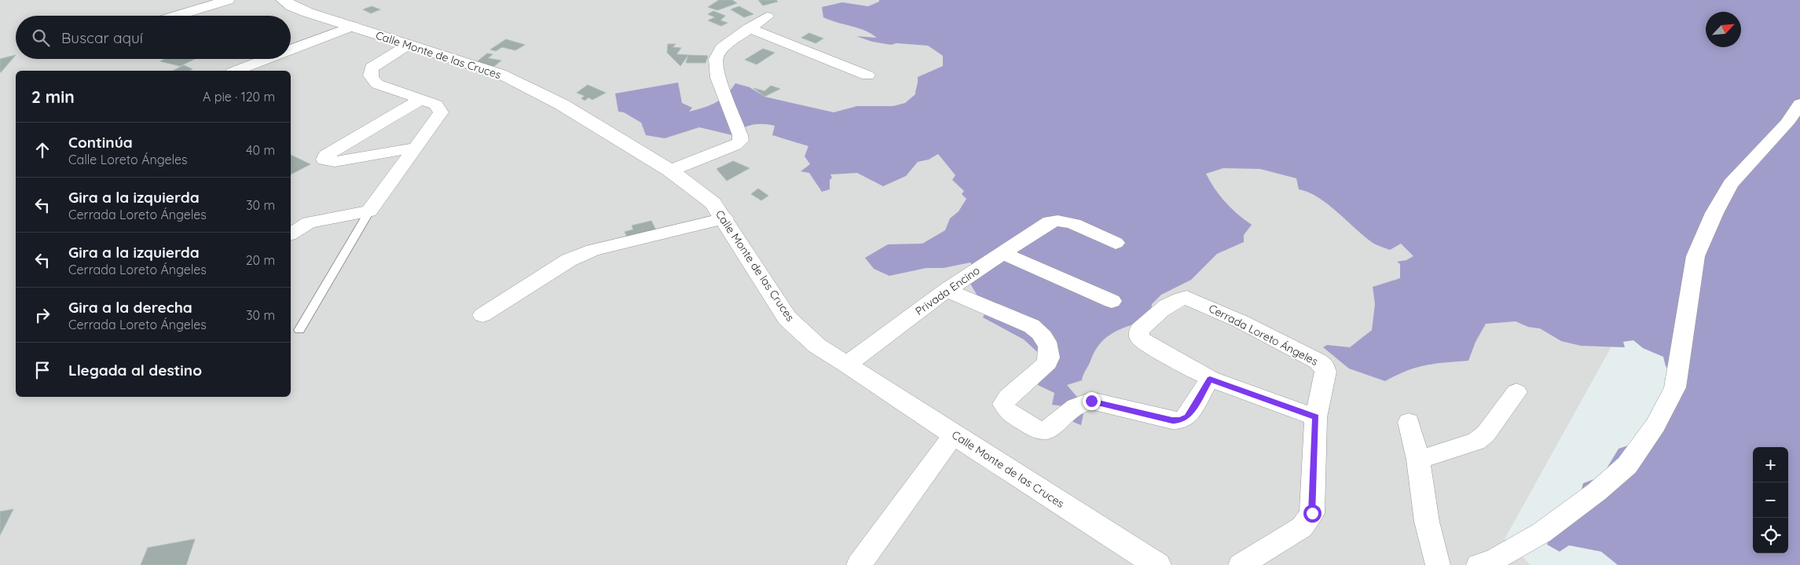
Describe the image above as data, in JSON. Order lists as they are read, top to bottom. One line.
{"streets":{"street":["Calle Monte de las Cruces","Privada Encino","Cerrada Loreto Ángeles"]},"crossings":[["Calle Monte de las Cruces","Privada Encino"]],"north":"top right","page":{"search":"Buscar aquí","heading":["2 min","A pie · 120 m"],"list":[["Continúa","Calle Loreto Ángeles","40 m"],["Gira a la izquierda","Cerrada Loreto Ángeles","30 m"],["Gira a la izquierda","Cerrada Loreto Ángeles","20 m"],["Gira a la derecha","Cerrada Loreto Ángeles","30 m"],"Llegada al destino"],"map_buttons":["+","−"]}}
